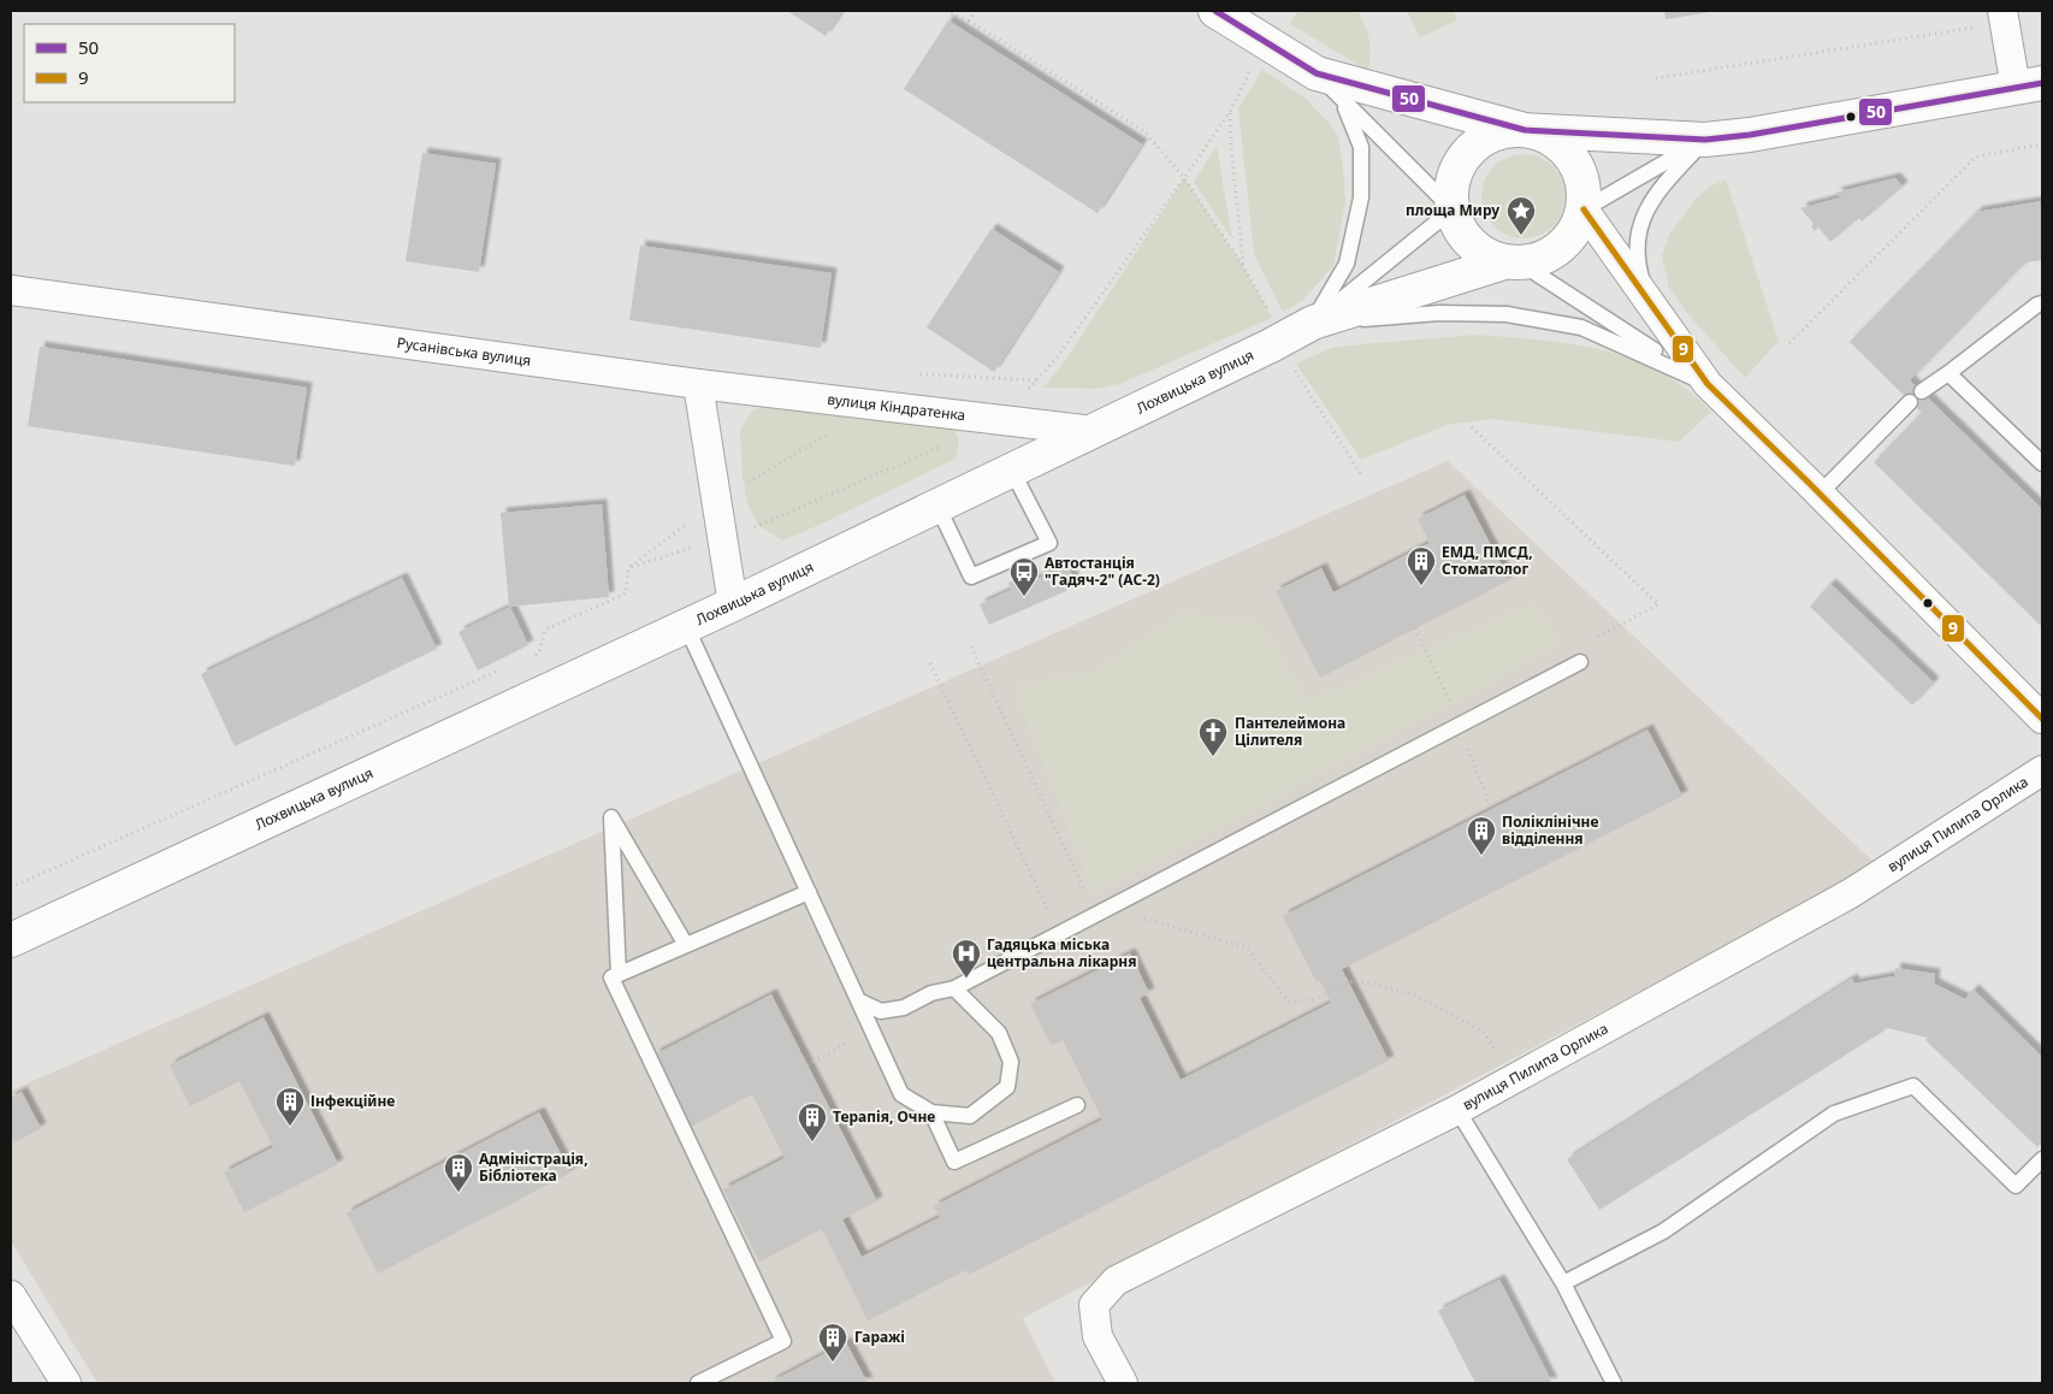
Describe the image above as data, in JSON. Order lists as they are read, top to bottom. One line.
{"streets":{"street":["Русанівська вулиця","Лохвицька вулиця","вулиця Кіндратенка","вулиця Пилипа Орлика"]},"crossings":[["Русанівська вулиця","вулиця Кіндратенка"],["Лохвицька вулиця","вулиця Кіндратенка"]],"places":{"place":["площа Миру"],"building":["ЕМД, ПМСД, Стоматолог","Поліклінічне відділення","Інфекційне","Терапія, Очне","Адміністрація, Бібліотека","Гаражі"],"bus stop":["Автостанція \"Гадяч-2\" (АС-2)"],"church":["Пантелеймона Цілителя"],"hospital":["Гадяцька міська центральна лікарня"]},"lines":["transit line 50","transit line 9"],"legend":["50","9"]}
